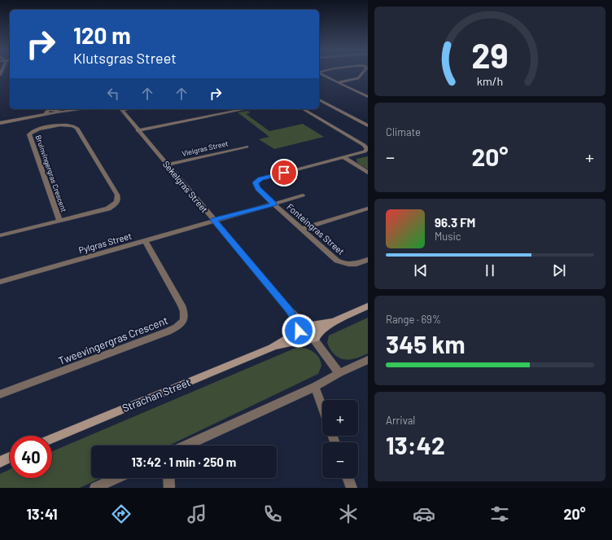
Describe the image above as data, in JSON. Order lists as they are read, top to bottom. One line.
{"streets":{"street":["Vleigras Street","Bruinvingergras Crescent","Sekelgras Street","Fonteingras Street","Pylgras Street","Tweevingergras Crescent","Strachan Street"]},"crossings":[["Vleigras Street","Sekelgras Street"],["Sekelgras Street","Pylgras Street"],["Sekelgras Street","Strachan Street"],["Fonteingras Street","Pylgras Street"],["Pylgras Street","Tweevingergras Crescent"]],"page":{"turn":["120 m","Klutsgras Street"],"tile":["Climate",["Range · 69%","345 km"],["Arrival","13:42"]],"heat":["−","20°","+"],"song":["96.3 FM","Music"],"map_buttons":["+","−"],"limit":"40","trip":"13:42 · 1 min · 250 m","tabs":["13:41","20°"],"gauge":["29","km/h"]}}
